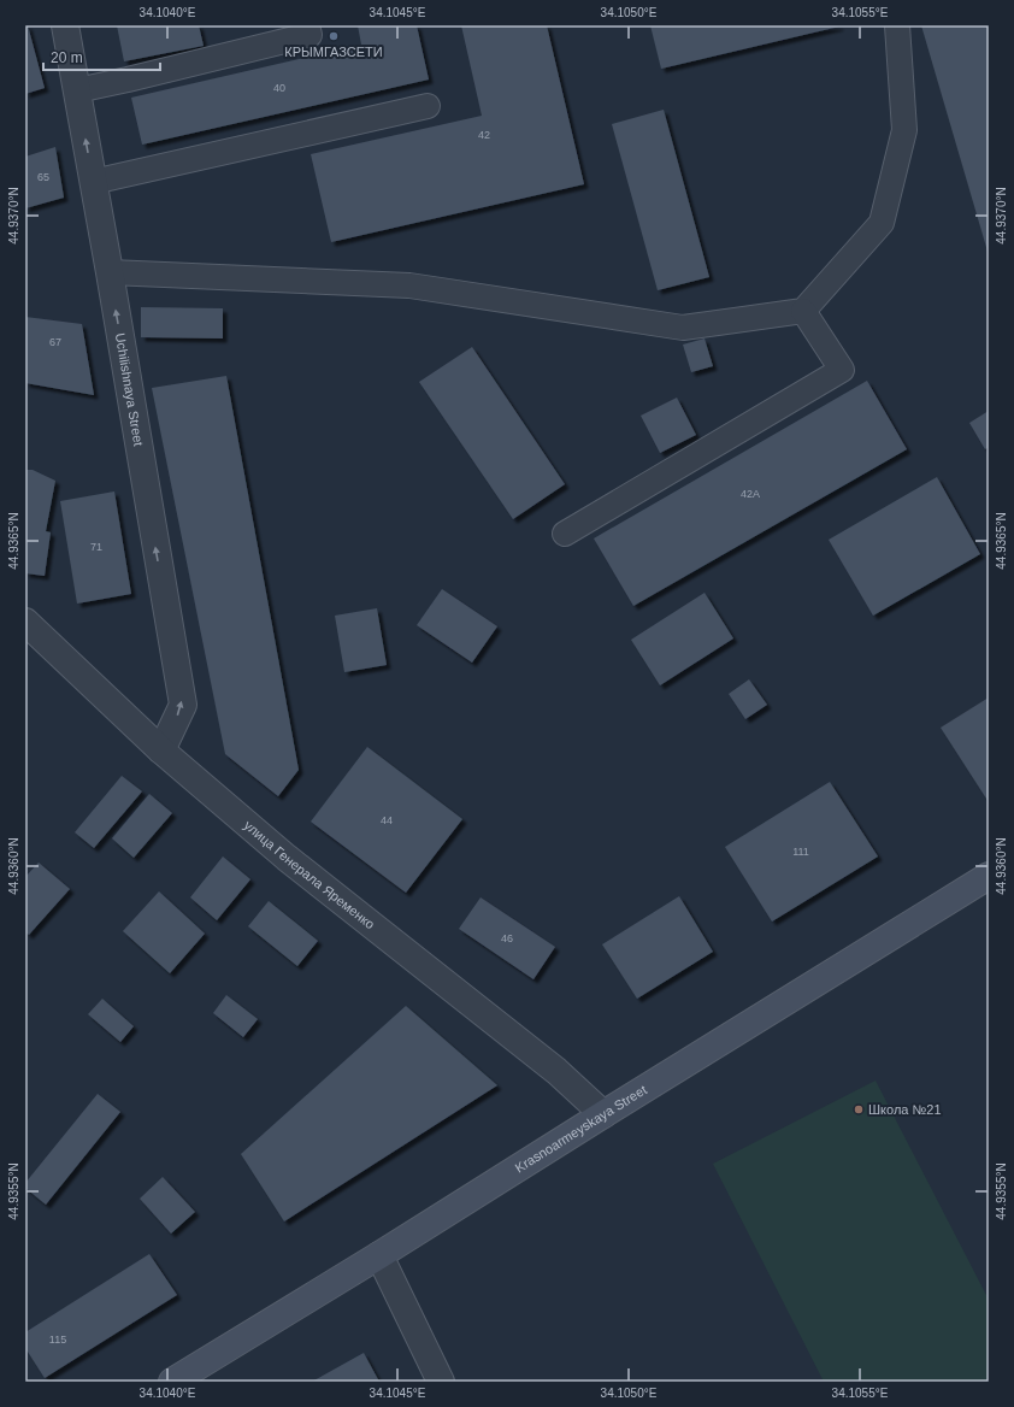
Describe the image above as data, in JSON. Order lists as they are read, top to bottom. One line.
{"streets":{"main road":["Krasnoarmeyskaya Street"],"street":["Uchilishnaya Street","улица Генерала Яременко"]},"crossings":[["Uchilishnaya Street","улица Генерала Яременко"],["улица Генерала Яременко","Krasnoarmeyskaya Street"]],"one_way":["Uchilishnaya Street"],"places":["КРЫМГАЗСЕТИ","Школа №21"],"house_numbers":["40","42","65","67","42А","71","44","111","46","115"],"scale_bar":"20 m","coordinates":["34.1040°E","34.1045°E","34.1050°E","34.1055°E","44.9370°N","44.9365°N","44.9360°N","44.9355°N"]}
